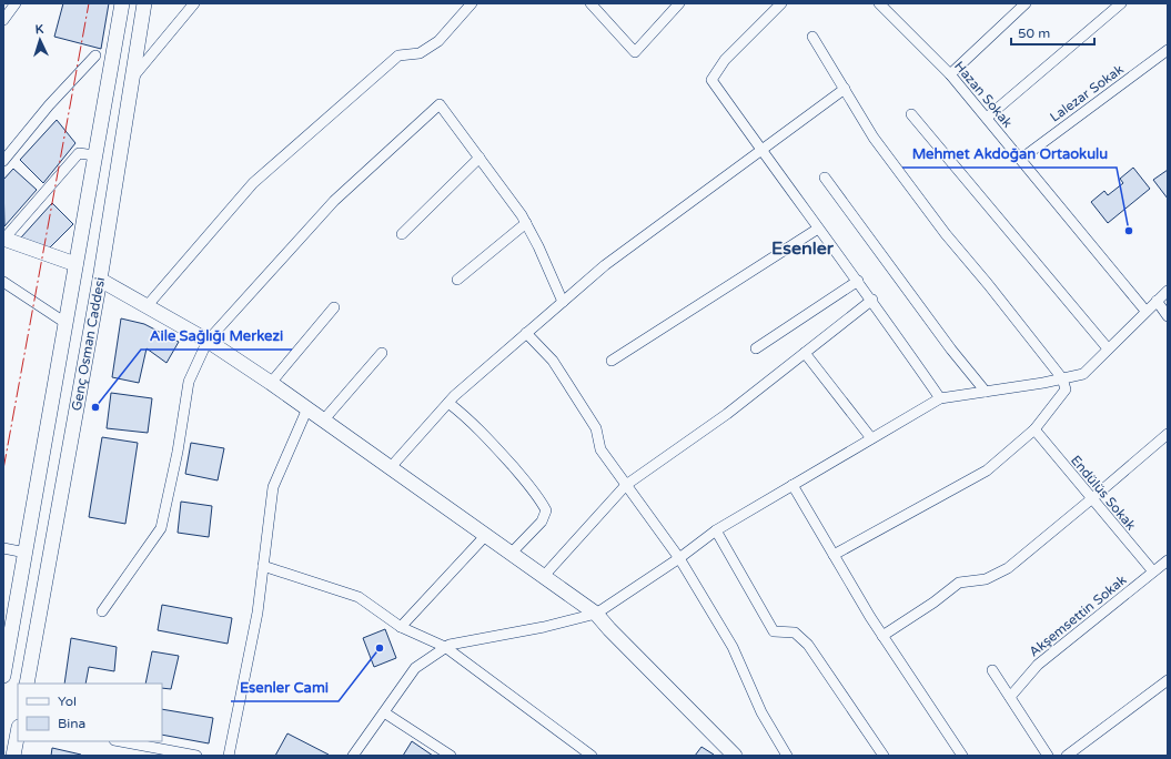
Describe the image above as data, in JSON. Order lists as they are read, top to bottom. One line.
{"streets":{"main road":["Genç Osman Caddesi"],"street":["Lalezar Sokak","Hazan Sokak","Endülüs Sokak","Akşemsettin Sokak"]},"crossings":[["Lalezar Sokak","Hazan Sokak"],["Endülüs Sokak","Akşemsettin Sokak"]],"districts":["Esenler"],"places":["Mehmet Akdoğan Ortaokulu","Aile Sağlığı Merkezi","Esenler Cami"],"legend":["Yol","Bina"],"scale_bar":"50 m","north":"top"}
